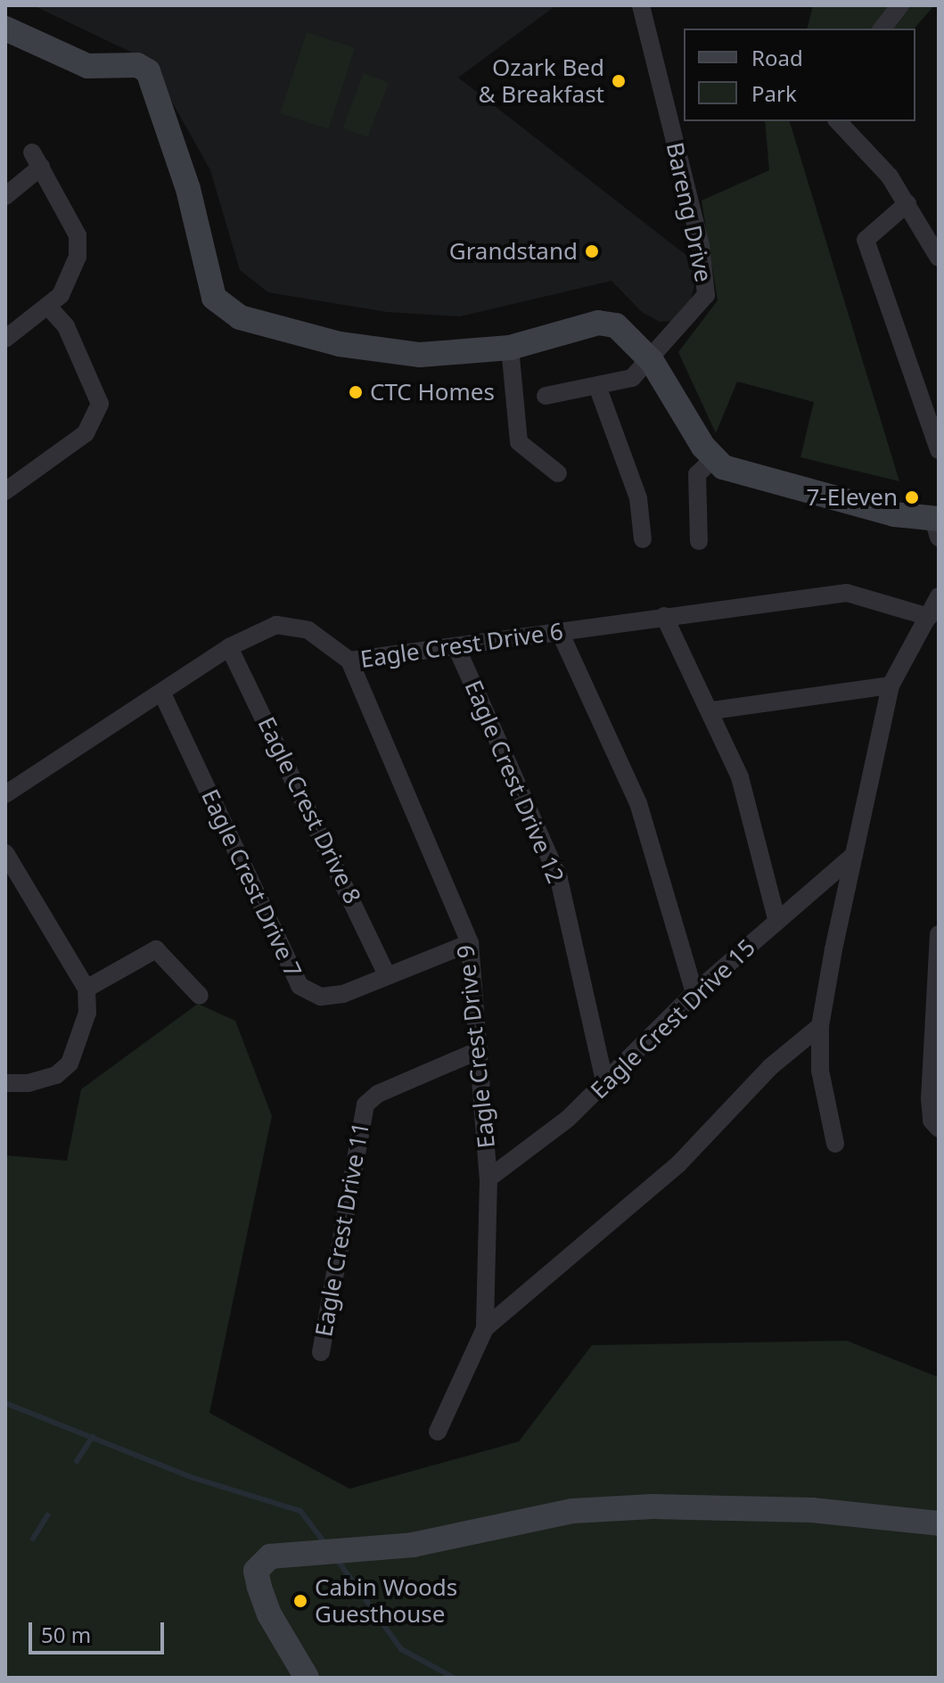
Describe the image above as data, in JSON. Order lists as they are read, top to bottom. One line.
{"streets":{"street":["Bareng Drive","Eagle Crest Drive 6","Eagle Crest Drive 12","Eagle Crest Drive 8","Eagle Crest Drive 7","Eagle Crest Drive 15","Eagle Crest Drive 9","Eagle Crest Drive 11"]},"crossings":[["Eagle Crest Drive 6","Eagle Crest Drive 12"],["Eagle Crest Drive 6","Eagle Crest Drive 8"],["Eagle Crest Drive 6","Eagle Crest Drive 7"],["Eagle Crest Drive 6","Eagle Crest Drive 9"],["Eagle Crest Drive 12","Eagle Crest Drive 15"],["Eagle Crest Drive 8","Eagle Crest Drive 7"],["Eagle Crest Drive 7","Eagle Crest Drive 9"],["Eagle Crest Drive 15","Eagle Crest Drive 9"],["Eagle Crest Drive 9","Eagle Crest Drive 11"]],"places":["Ozark Bed & Breakfast","Grandstand","CTC Homes","7-Eleven","Cabin Woods Guesthouse"],"legend":["Road","Park"],"scale_bar":"50 m"}
